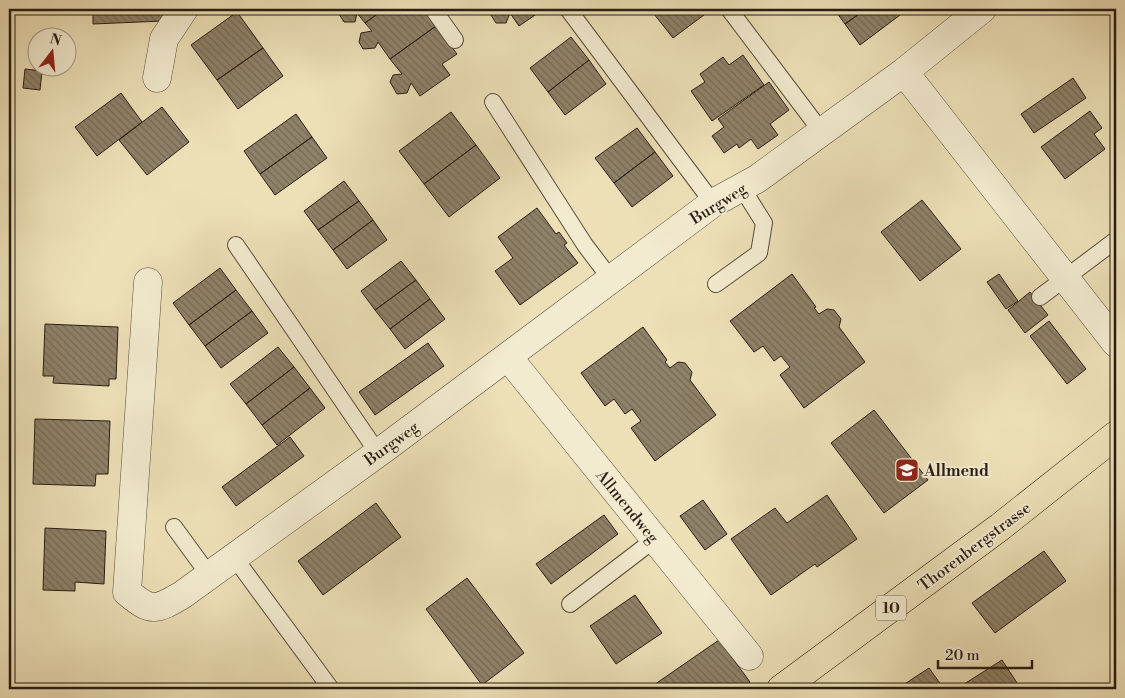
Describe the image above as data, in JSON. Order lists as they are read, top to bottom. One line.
{"streets":{"main road":["Thorenbergstrasse","10"],"street":["Burgweg","Allmendweg"]},"crossings":[["Burgweg","Allmendweg"]],"places":{"school or university":["Allmend"]},"scale_bar":"20 m","north":"top"}
